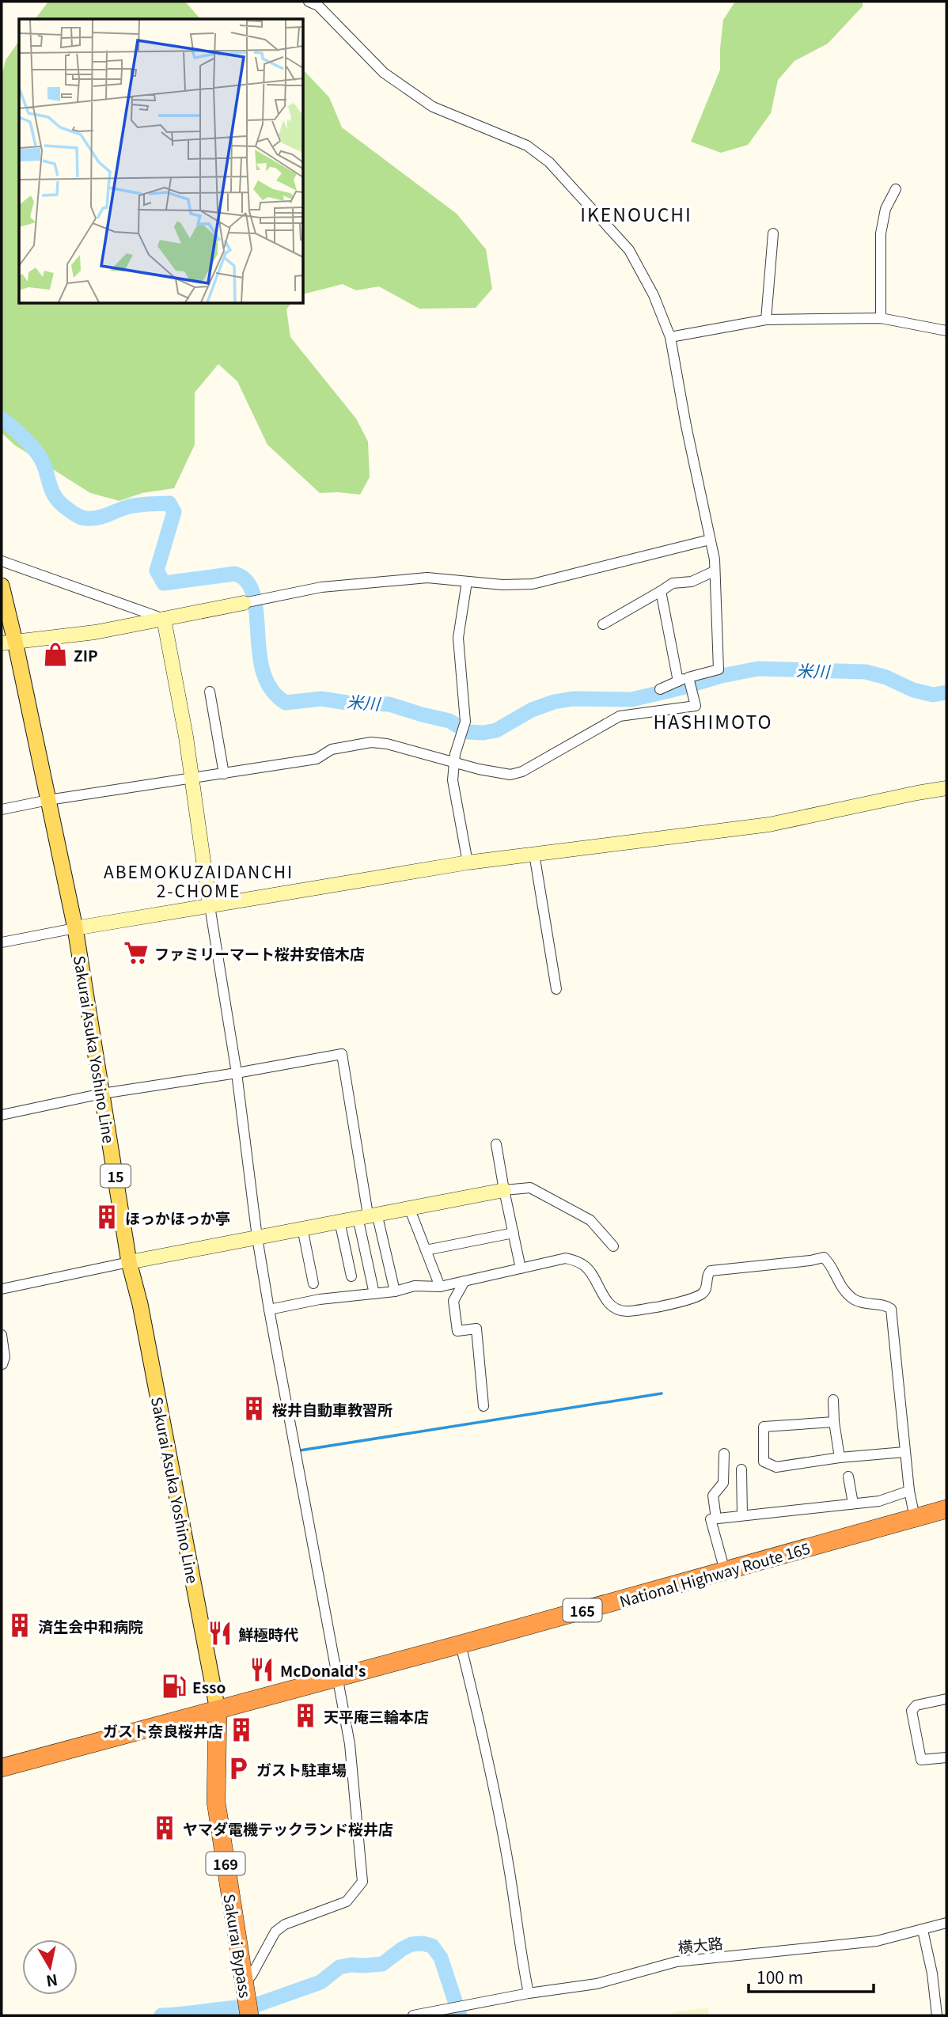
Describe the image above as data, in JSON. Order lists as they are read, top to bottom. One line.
{"streets":{"highway":["National Highway Route 165","165","169","Sakurai Bypass"],"main road":["Sakurai Asuka Yoshino Line","15"],"street":["横大路"]},"crossings":[["Sakurai Asuka Yoshino Line","National Highway Route 165"],["Sakurai Asuka Yoshino Line","Sakurai Bypass"],["National Highway Route 165","Sakurai Bypass"]],"districts":["IKENOUCHI","HASHIMOTO","ABEMOKUZAIDANCHI 2-CHOME"],"water":["米川"],"places":{"shop":["ZIP"],"supermarket":["ファミリーマート桜井安倍木店"],"building":["ほっかほっか亭","桜井自動車教習所","済生会中和病院","天平庵三輪本店","ガスト奈良桜井店","ヤマダ電機テックランド桜井店"],"restaurant":["鮮極時代","McDonald's"],"fuel station":["Esso"],"parking":["ガスト駐車場"]},"scale_bar":"100 m","north":"bottom"}
